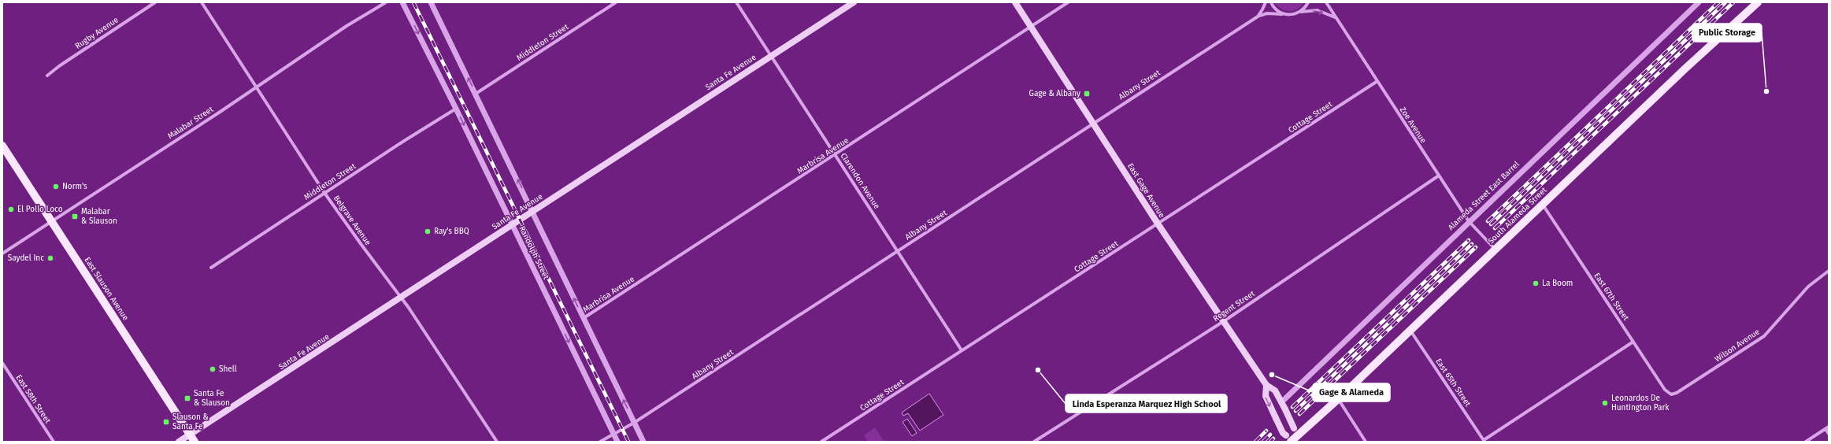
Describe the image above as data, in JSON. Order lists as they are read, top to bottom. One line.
{"streets":{"main road":["Santa Fe Avenue","East Gage Avenue","South Alameda Street","East Slauson Avenue"],"street":["Rugby Avenue","Middleton Street","Albany Street","Cottage Street","Malabar Street","Zoe Avenue","Marbrisa Avenue","Clarendon Avenue","Alameda Street East Barrel","Belgrave Avenue","Randolph Street","East 67th Street","Regent Street","Wilson Avenue","East 65th Street","East 58th Street"]},"crossings":[["Middleton Street","Belgrave Avenue"],["Middleton Street","Randolph Street"],["Santa Fe Avenue","Clarendon Avenue"],["Santa Fe Avenue","Belgrave Avenue"],["Santa Fe Avenue","Randolph Street"],["Santa Fe Avenue","East Slauson Avenue"],["Albany Street","Zoe Avenue"],["Albany Street","Clarendon Avenue"],["Albany Street","East Gage Avenue"],["Albany Street","Randolph Street"],["Cottage Street","Zoe Avenue"],["Cottage Street","Clarendon Avenue"],["Cottage Street","East Gage Avenue"],["Malabar Street","Belgrave Avenue"],["Malabar Street","East Slauson Avenue"],["Zoe Avenue","Alameda Street East Barrel"],["Zoe Avenue","South Alameda Street"],["Zoe Avenue","Regent Street"],["Marbrisa Avenue","Clarendon Avenue"],["Marbrisa Avenue","East Gage Avenue"],["Marbrisa Avenue","Randolph Street"],["East Gage Avenue","Alameda Street East Barrel"],["East Gage Avenue","South Alameda Street"],["East Gage Avenue","Regent Street"],["South Alameda Street","East 67th Street"],["South Alameda Street","East 65th Street"],["East 67th Street","Wilson Avenue"]],"places":{"other":["Public Storage","Norm's","El Pollo Loco","Ray's BBQ","Saydel Inc","La Boom","Shell","Linda Esperanza Marquez High School","Gage & Alameda","Leonardos De Huntington Park"],"transit":["Gage & Albany","Malabar & Slauson","Santa Fe & Slauson","Slauson & Santa Fe"]}}
